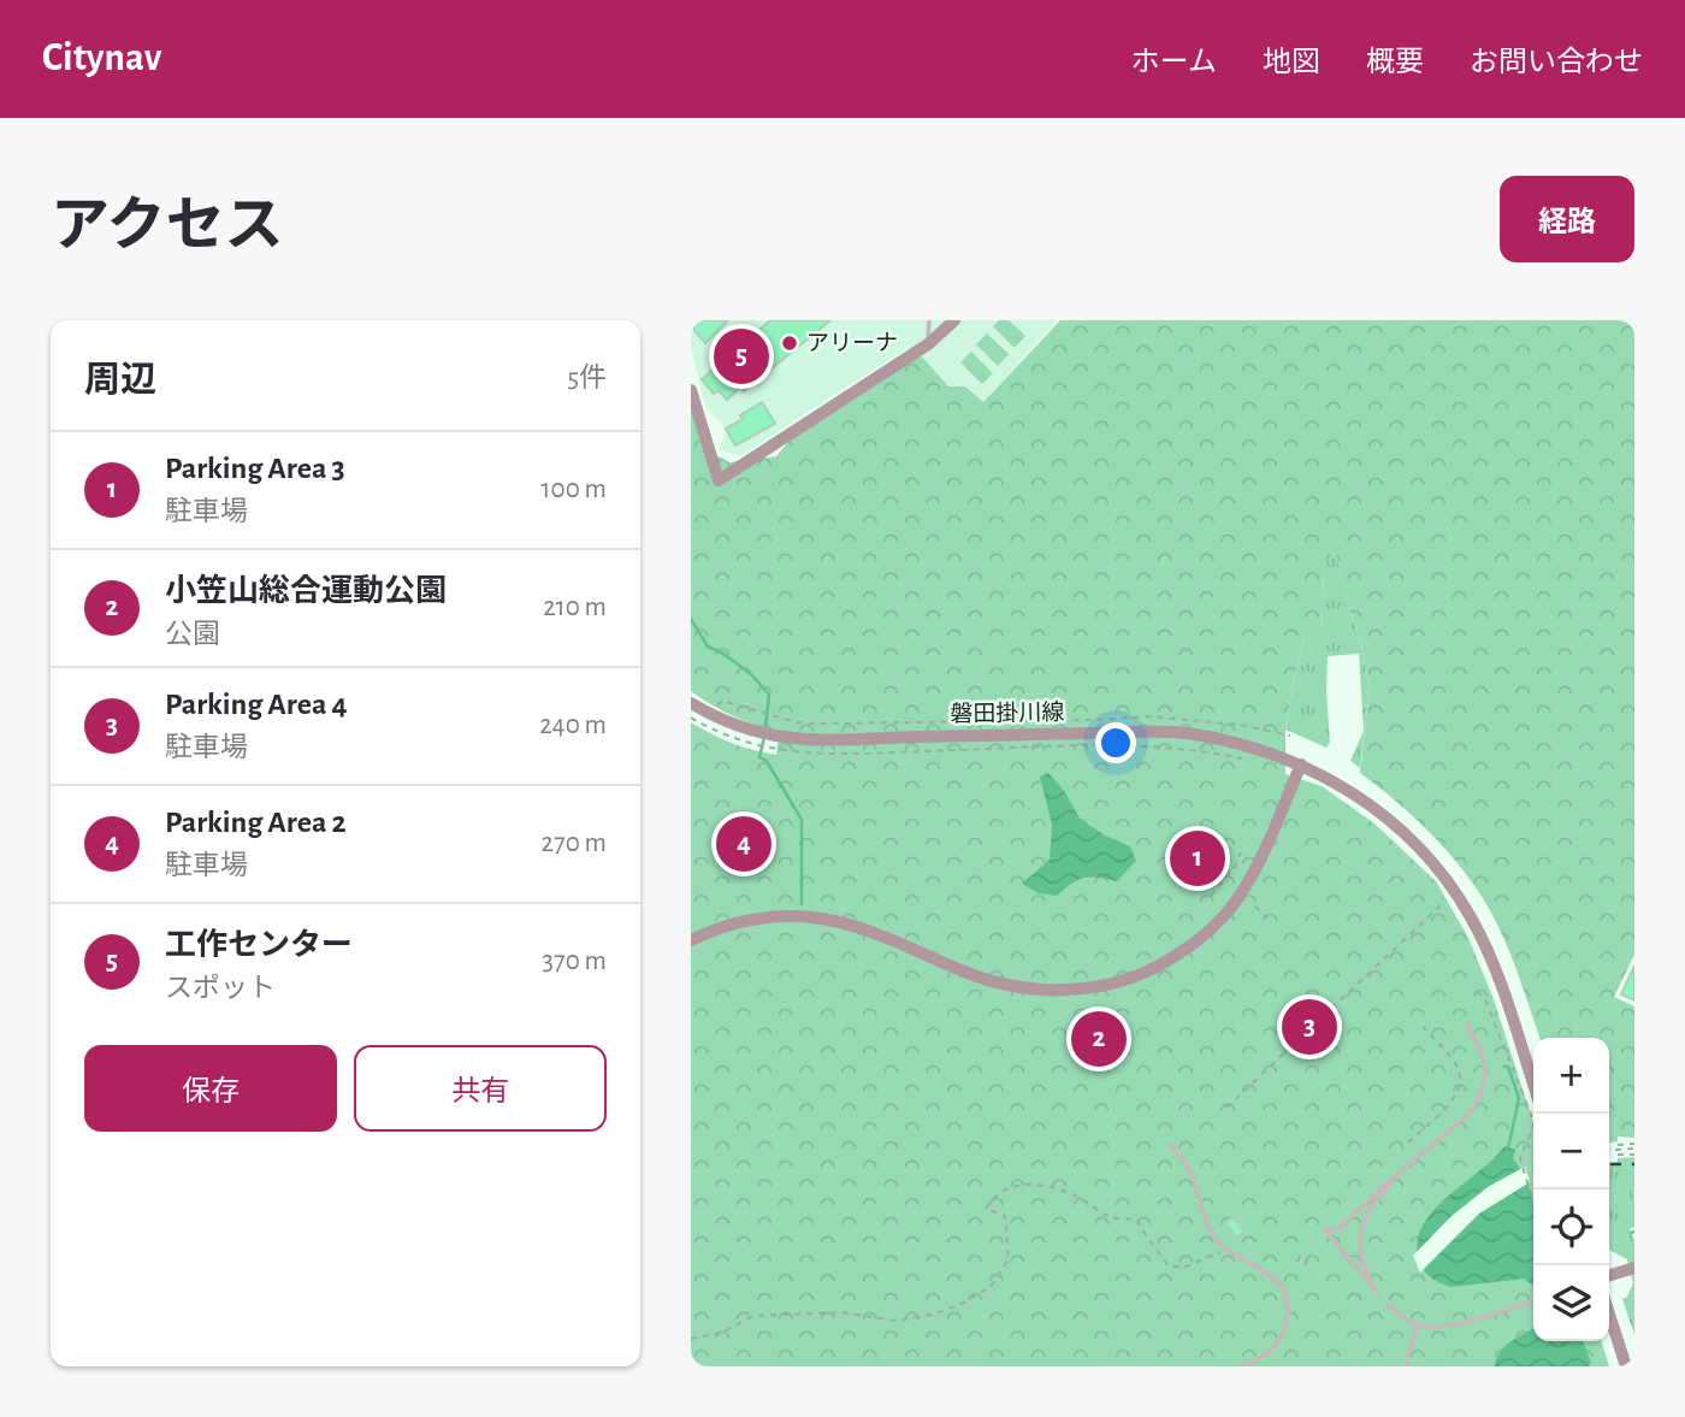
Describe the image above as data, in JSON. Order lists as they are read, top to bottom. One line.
{"streets":{"street":["磐田掛川線"]},"places":["アリーナ"],"page":{"header":"Citynav","nav":["ホーム","地図","概要","お問い合わせ"],"title":"アクセス","buttons":["経路",["保存","共有"]],"heading":["周辺","5件"],"pins":["5","4","1","3","2"],"list":[{"mark":"1","name":"Parking Area 3","note":"駐車場","value":"100 m"},{"mark":"2","name":"小笠山総合運動公園","note":"公園","value":"210 m"},{"mark":"3","name":"Parking Area 4","note":"駐車場","value":"240 m"},{"mark":"4","name":"Parking Area 2","note":"駐車場","value":"270 m"},{"mark":"5","name":"工作センター","note":"スポット","value":"370 m"}],"map_buttons":["+","−"]}}
